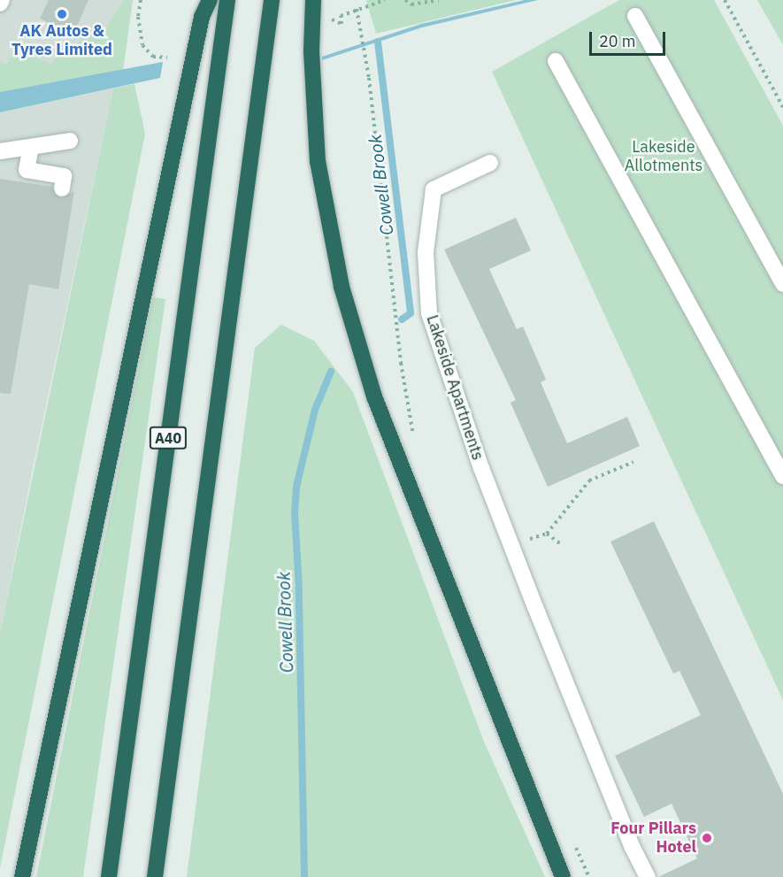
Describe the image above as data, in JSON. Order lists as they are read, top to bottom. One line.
{"streets":{"highway":["A40"],"lane":["Lakeside Apartments"]},"water":["Cowell Brook"],"parks":["Lakeside Allotments"],"places":["AK Autos & Tyres Limited","Four Pillars Hotel"],"scale_bar":"20 m"}
